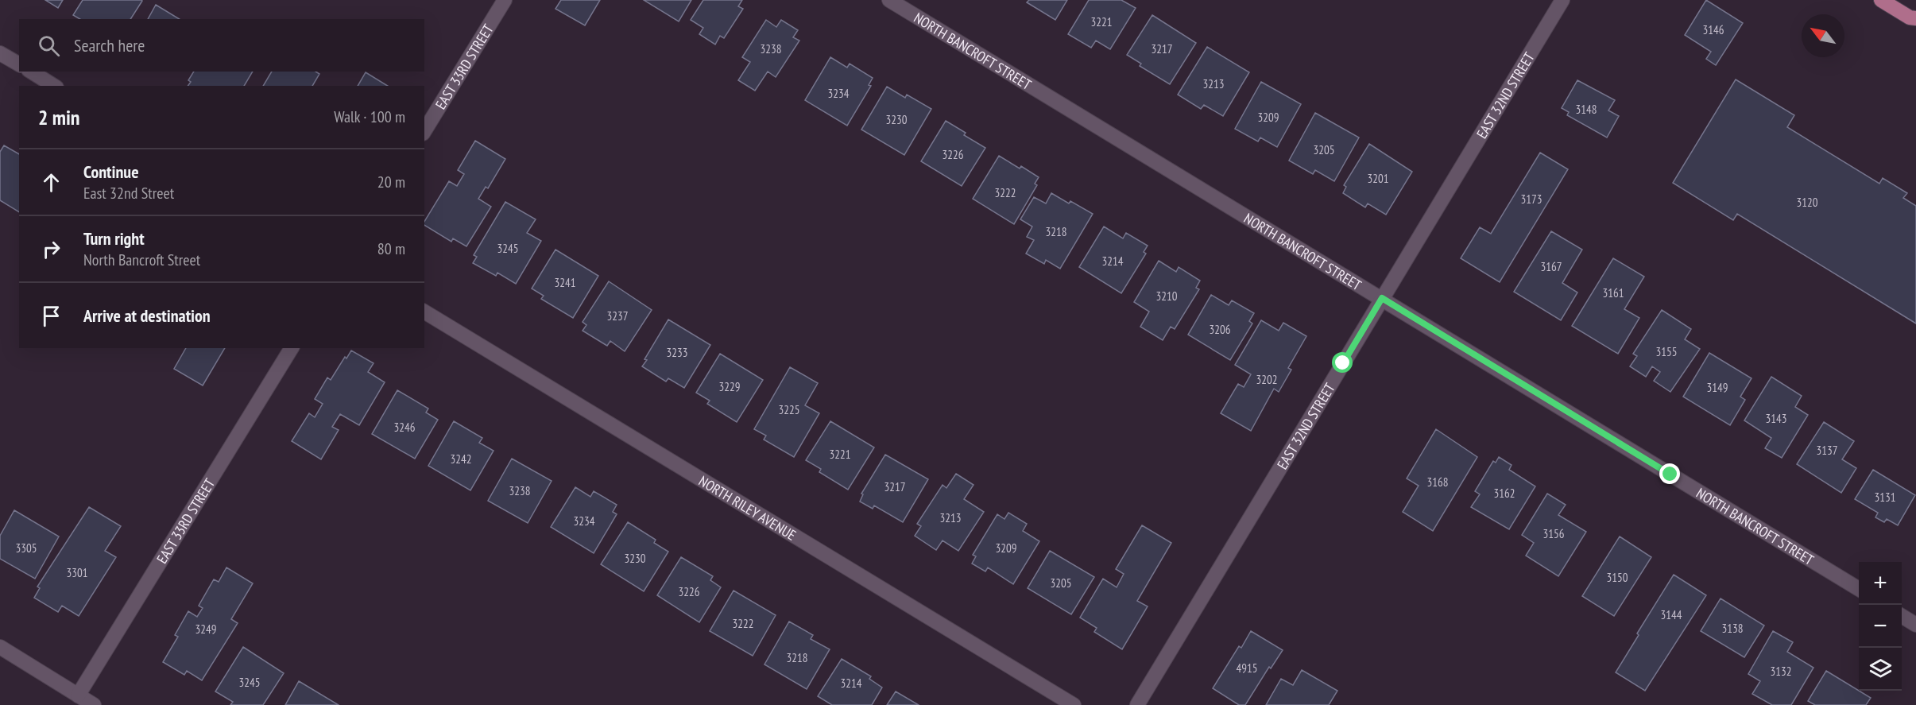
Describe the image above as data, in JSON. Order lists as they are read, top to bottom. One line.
{"streets":{"street":["NORTH BANCROFT STREET","EAST 33RD STREET","EAST 32ND STREET","NORTH RILEY AVENUE"]},"crossings":[["NORTH BANCROFT STREET","EAST 32ND STREET"]],"house_numbers":["3221","3146","3238","3217","3213","3234","3148","3209","3230","3205","3226","3201","3222","3173","3120","3218","3245","3214","3167","3241","3161","3210","3237","3206","3155","3233","3202","3229","3149","3225","3143","3246","3137","3221","3242","3168","3217","3238","3162","3131","3213","3234","3156","3305","3209","3230","3301","3150","3205","3226","3144","3222","3138","3249","3218","4915","3132","3245","3214"],"north":"top left","page":{"search":"Search here","heading":["2 min","Walk · 100 m"],"list":[["Continue","East 32nd Street","20 m"],["Turn right","North Bancroft Street","80 m"],"Arrive at destination"],"map_buttons":["+","−"]}}
